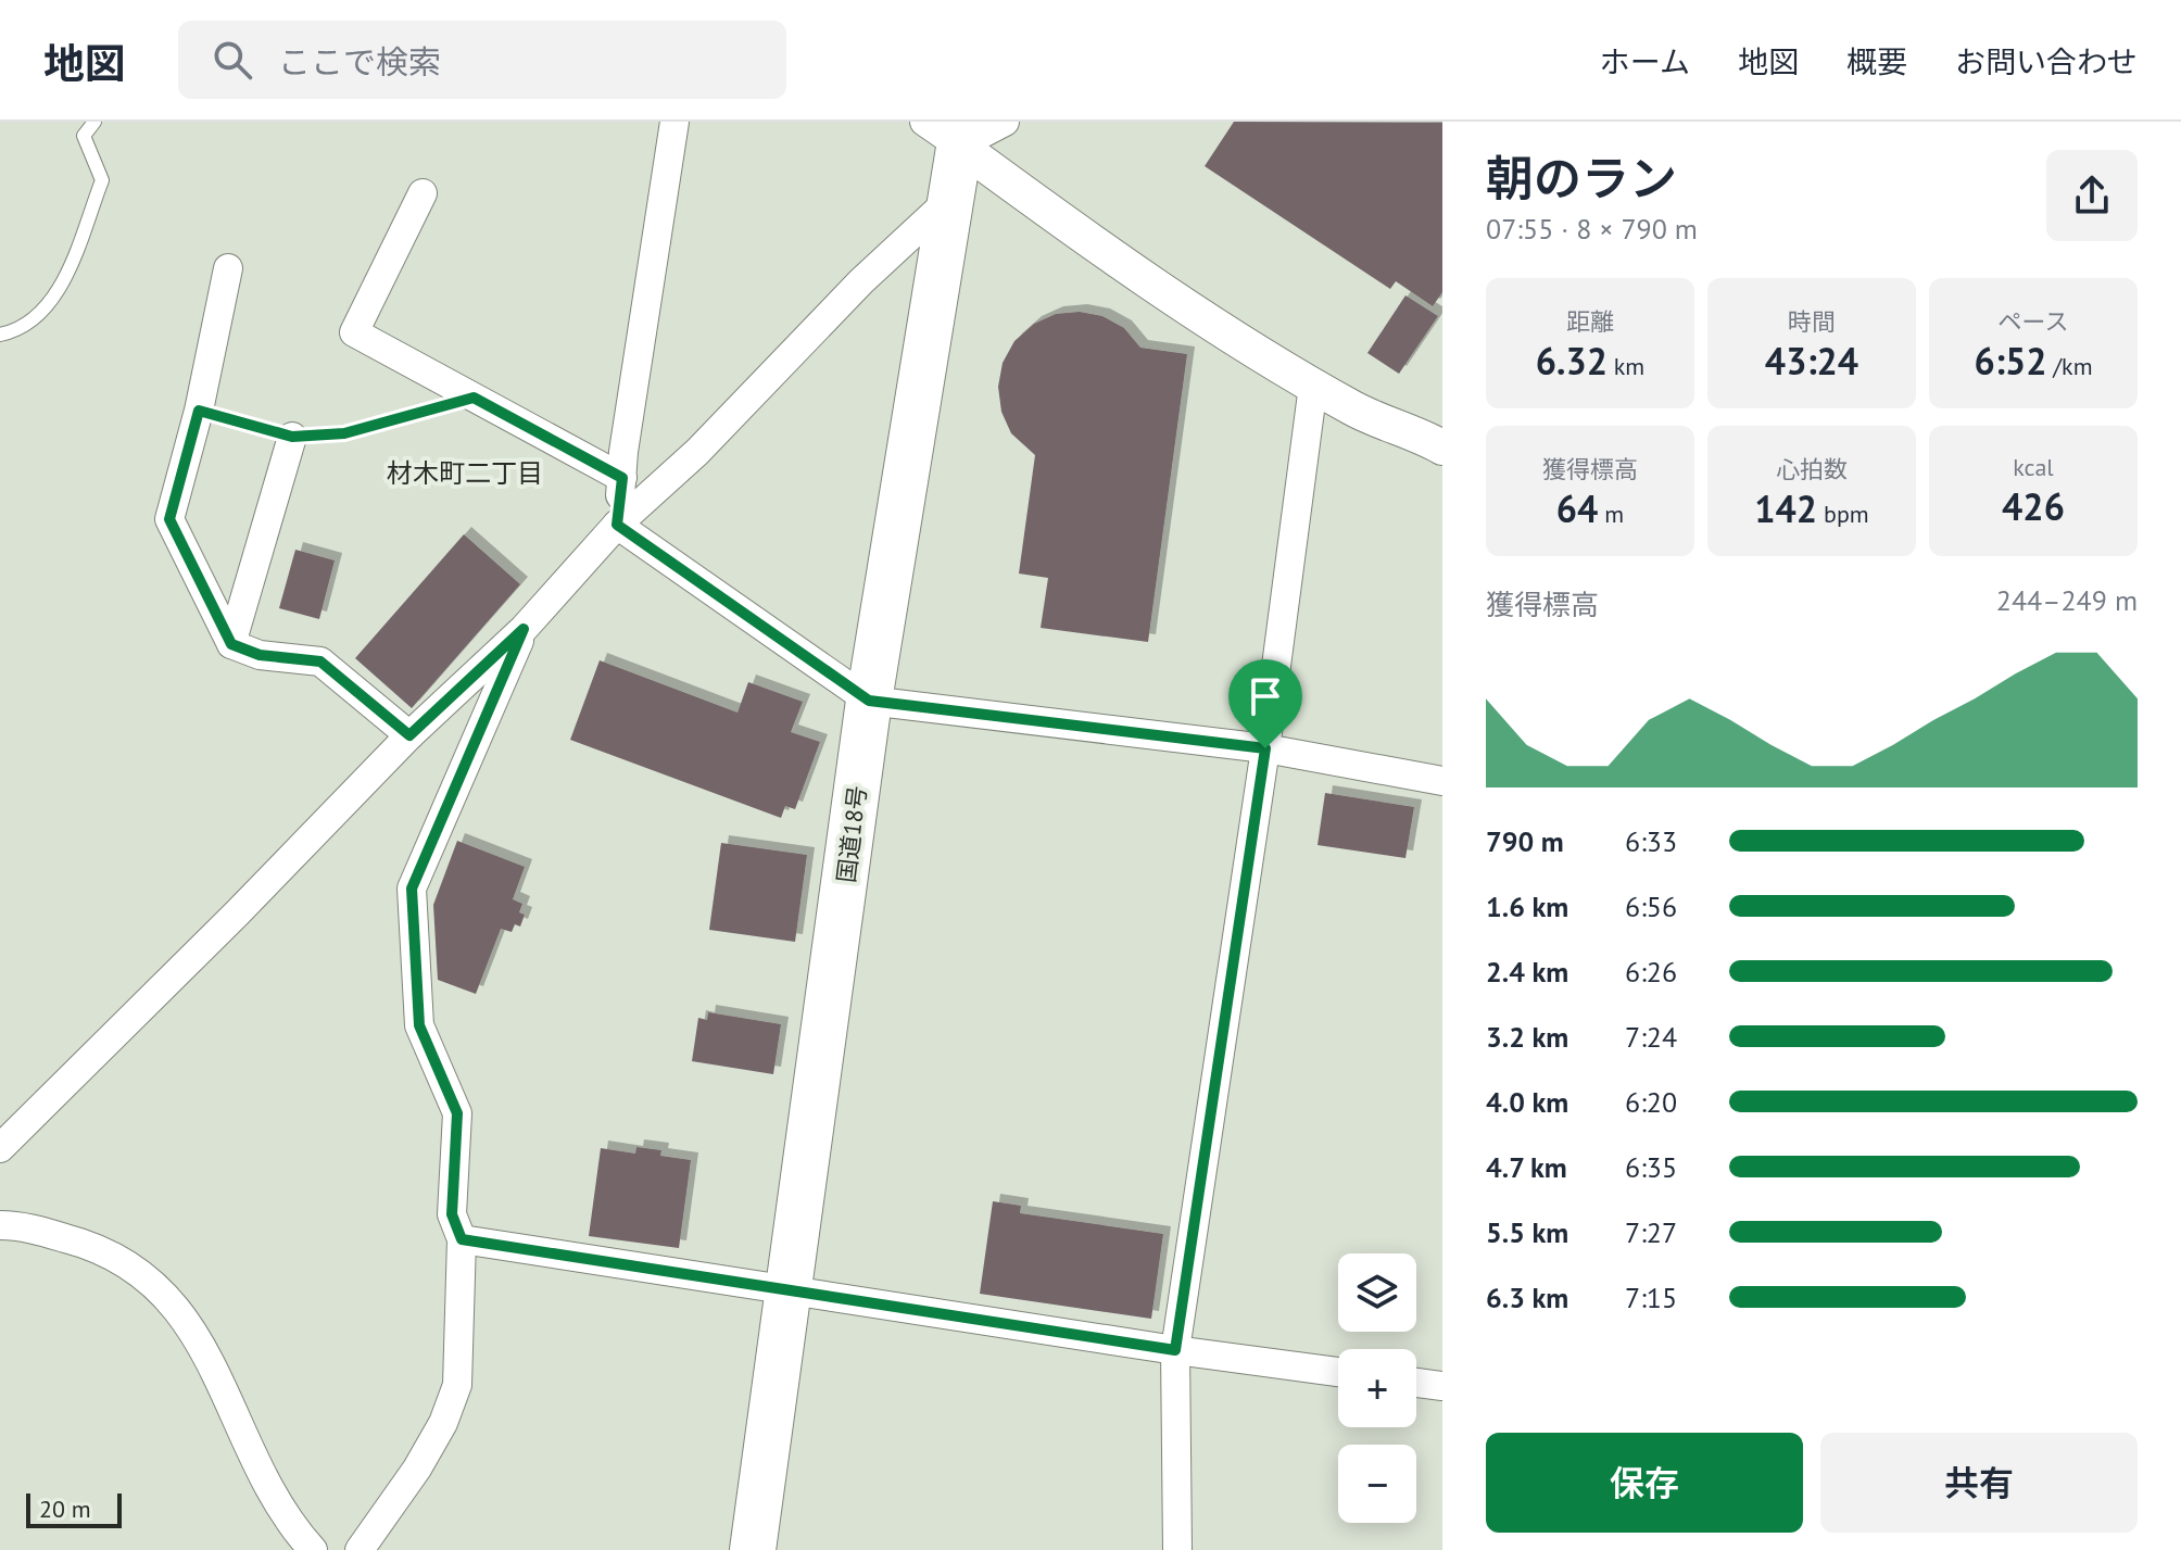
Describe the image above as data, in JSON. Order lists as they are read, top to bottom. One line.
{"streets":{"highway":["国道18号"]},"districts":["材木町二丁目"],"scale_bar":"20 m","page":{"header":"地図","search":"ここで検索","nav":["ホーム","地図","概要","お問い合わせ"],"heading":["朝のラン","07:55 · 8 × 790 m"],"stats":[["距離","6.32 km"],["時間","43:24"],["ペース","6:52 /km"],["獲得標高","64 m"],["心拍数","142 bpm"],["kcal","426"]],"chart":["獲得標高","244–249 m"],"list":[{"name":"790 m","note":"6:33"},{"name":"1.6 km","note":"6:56"},{"name":"2.4 km","note":"6:26"},{"name":"3.2 km","note":"7:24"},{"name":"4.0 km","note":"6:20"},{"name":"4.7 km","note":"6:35"},{"name":"5.5 km","note":"7:27"},{"name":"6.3 km","note":"7:15"}],"map_buttons":["+","−"],"buttons":["保存","共有"],"scale":"20 m"}}
